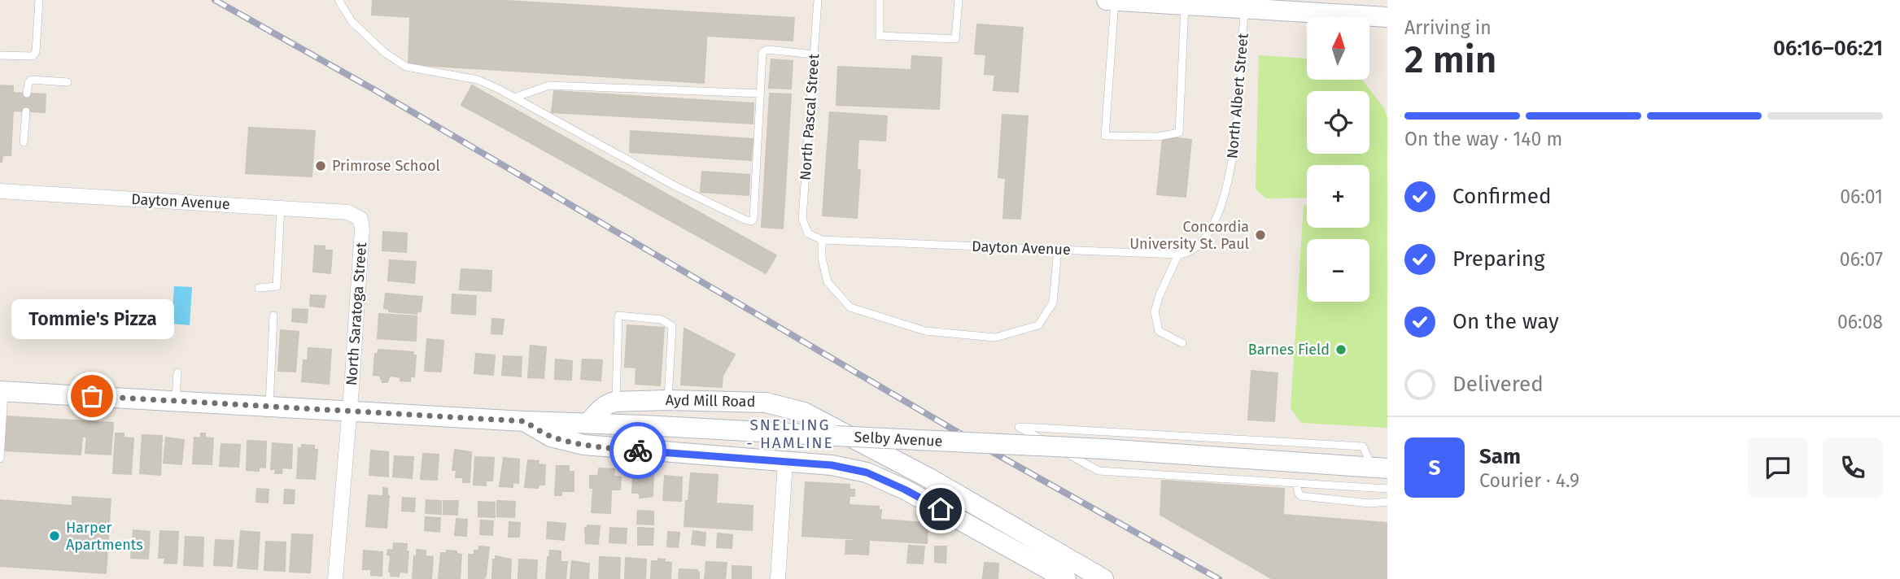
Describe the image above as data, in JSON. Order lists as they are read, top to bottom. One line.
{"streets":{"main road":["Ayd Mill Road","Selby Avenue"],"street":["Dayton Avenue","North Saratoga Street"],"lane":["North Albert Street","North Pascal Street"]},"crossings":[["North Albert Street","Dayton Avenue"],["North Pascal Street","Dayton Avenue"],["Dayton Avenue","North Saratoga Street"],["North Saratoga Street","Selby Avenue"]],"districts":["SNELLING - HAMLINE"],"places":["Primrose School","Concordia University St. Paul","Barnes Field","Tommie's Pizza","Harper Apartments"],"north":"top","page":{"heading":["2 min","Arriving in","06:16–06:21"],"panel":["Sam","Courier · 4.9"],"map_buttons":["+","−"],"bar":"On the way · 140 m","list":[["Confirmed","06:01"],["Preparing","06:07"],["On the way","06:08"],"Delivered"],"bubble":"Tommie's Pizza","round":"S"}}
